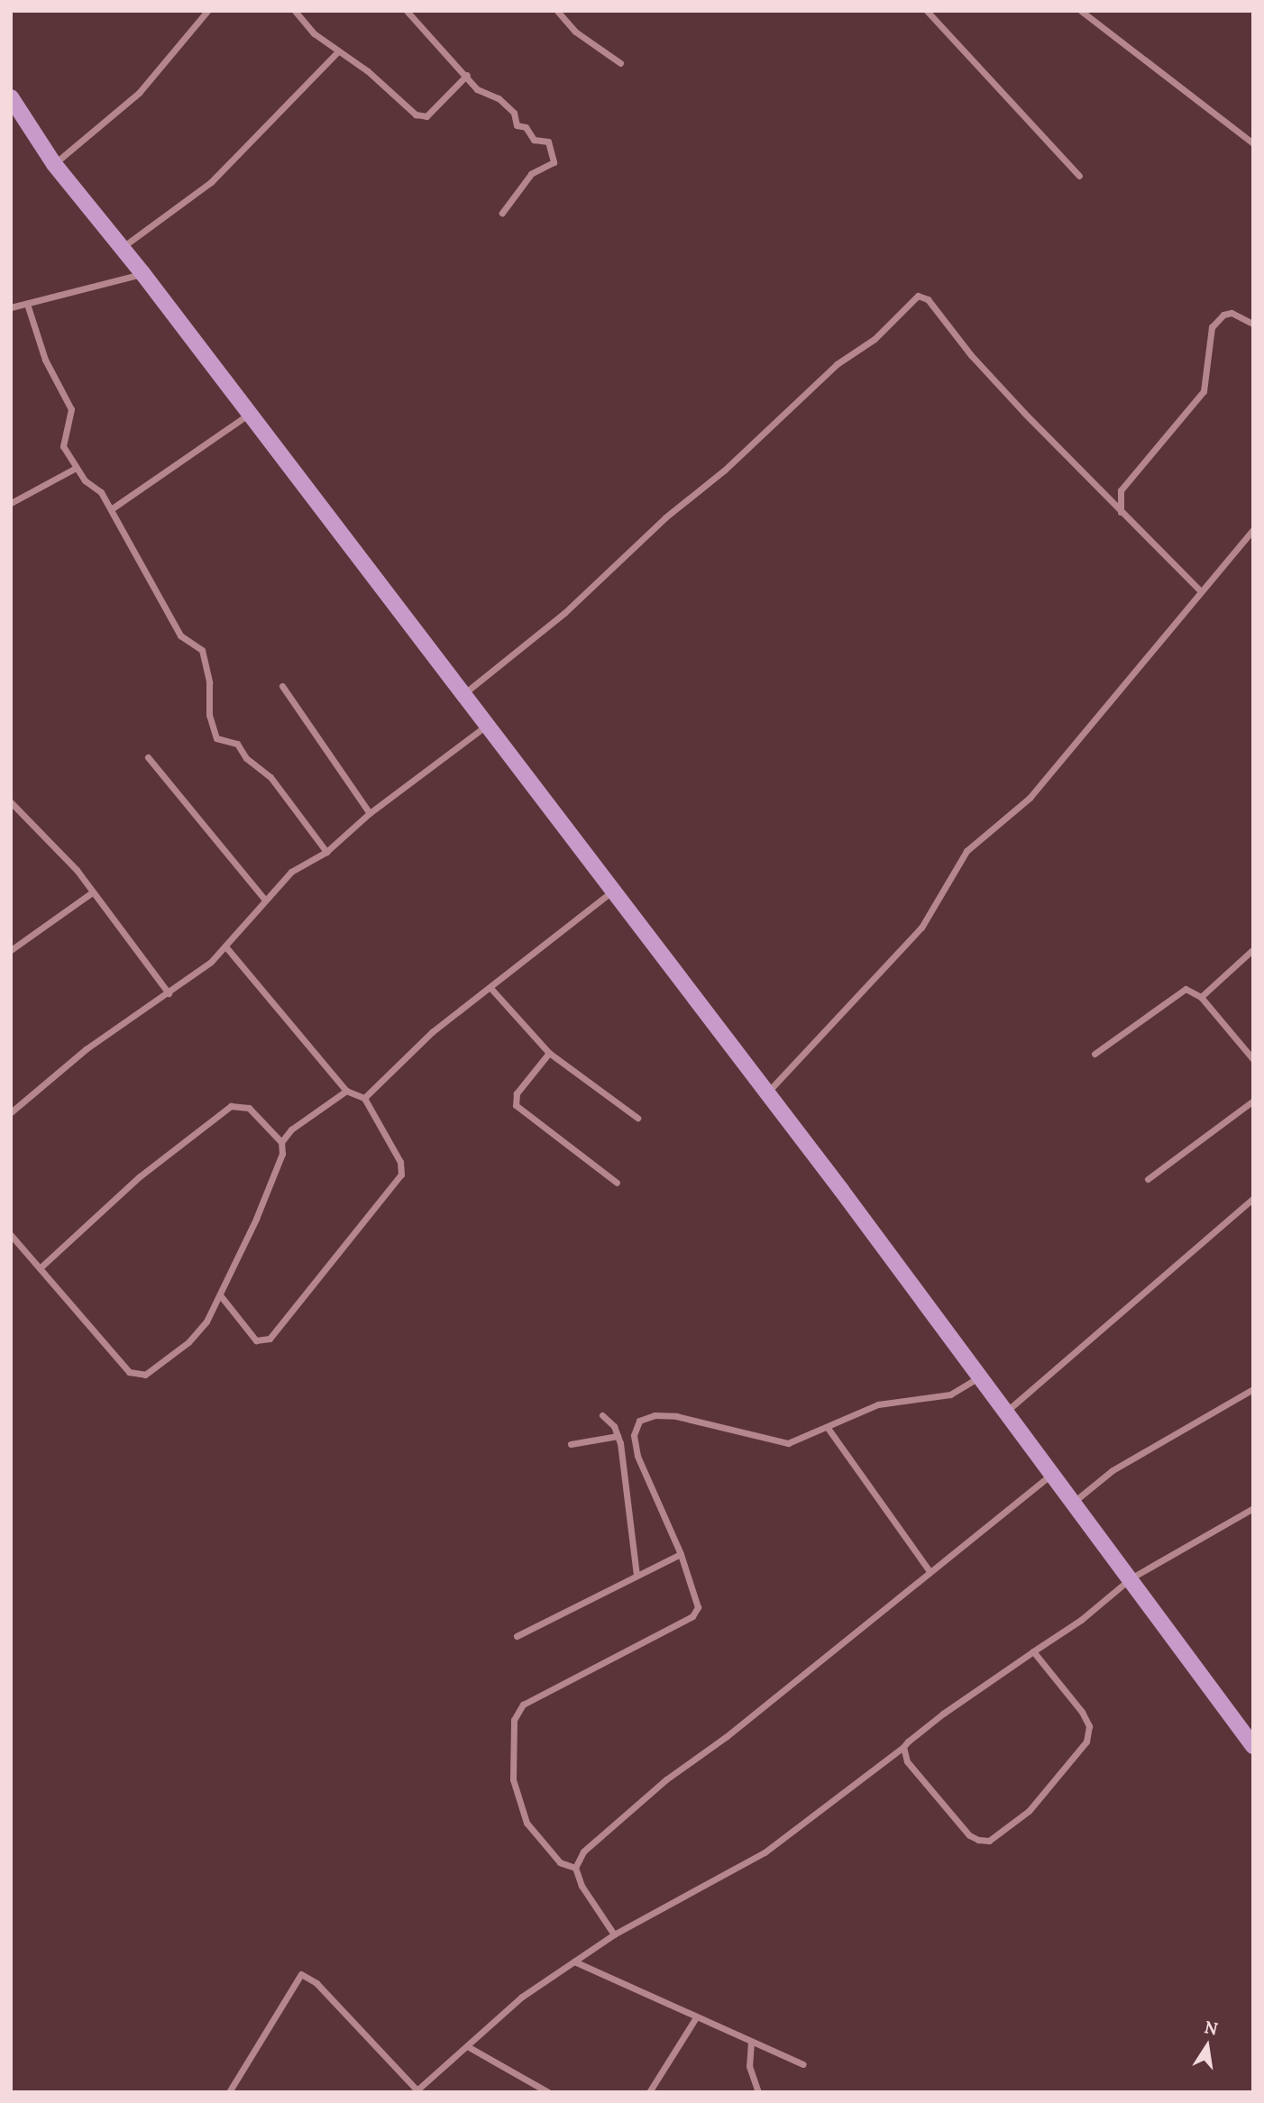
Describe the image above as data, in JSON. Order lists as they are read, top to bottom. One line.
{"north":"top"}
